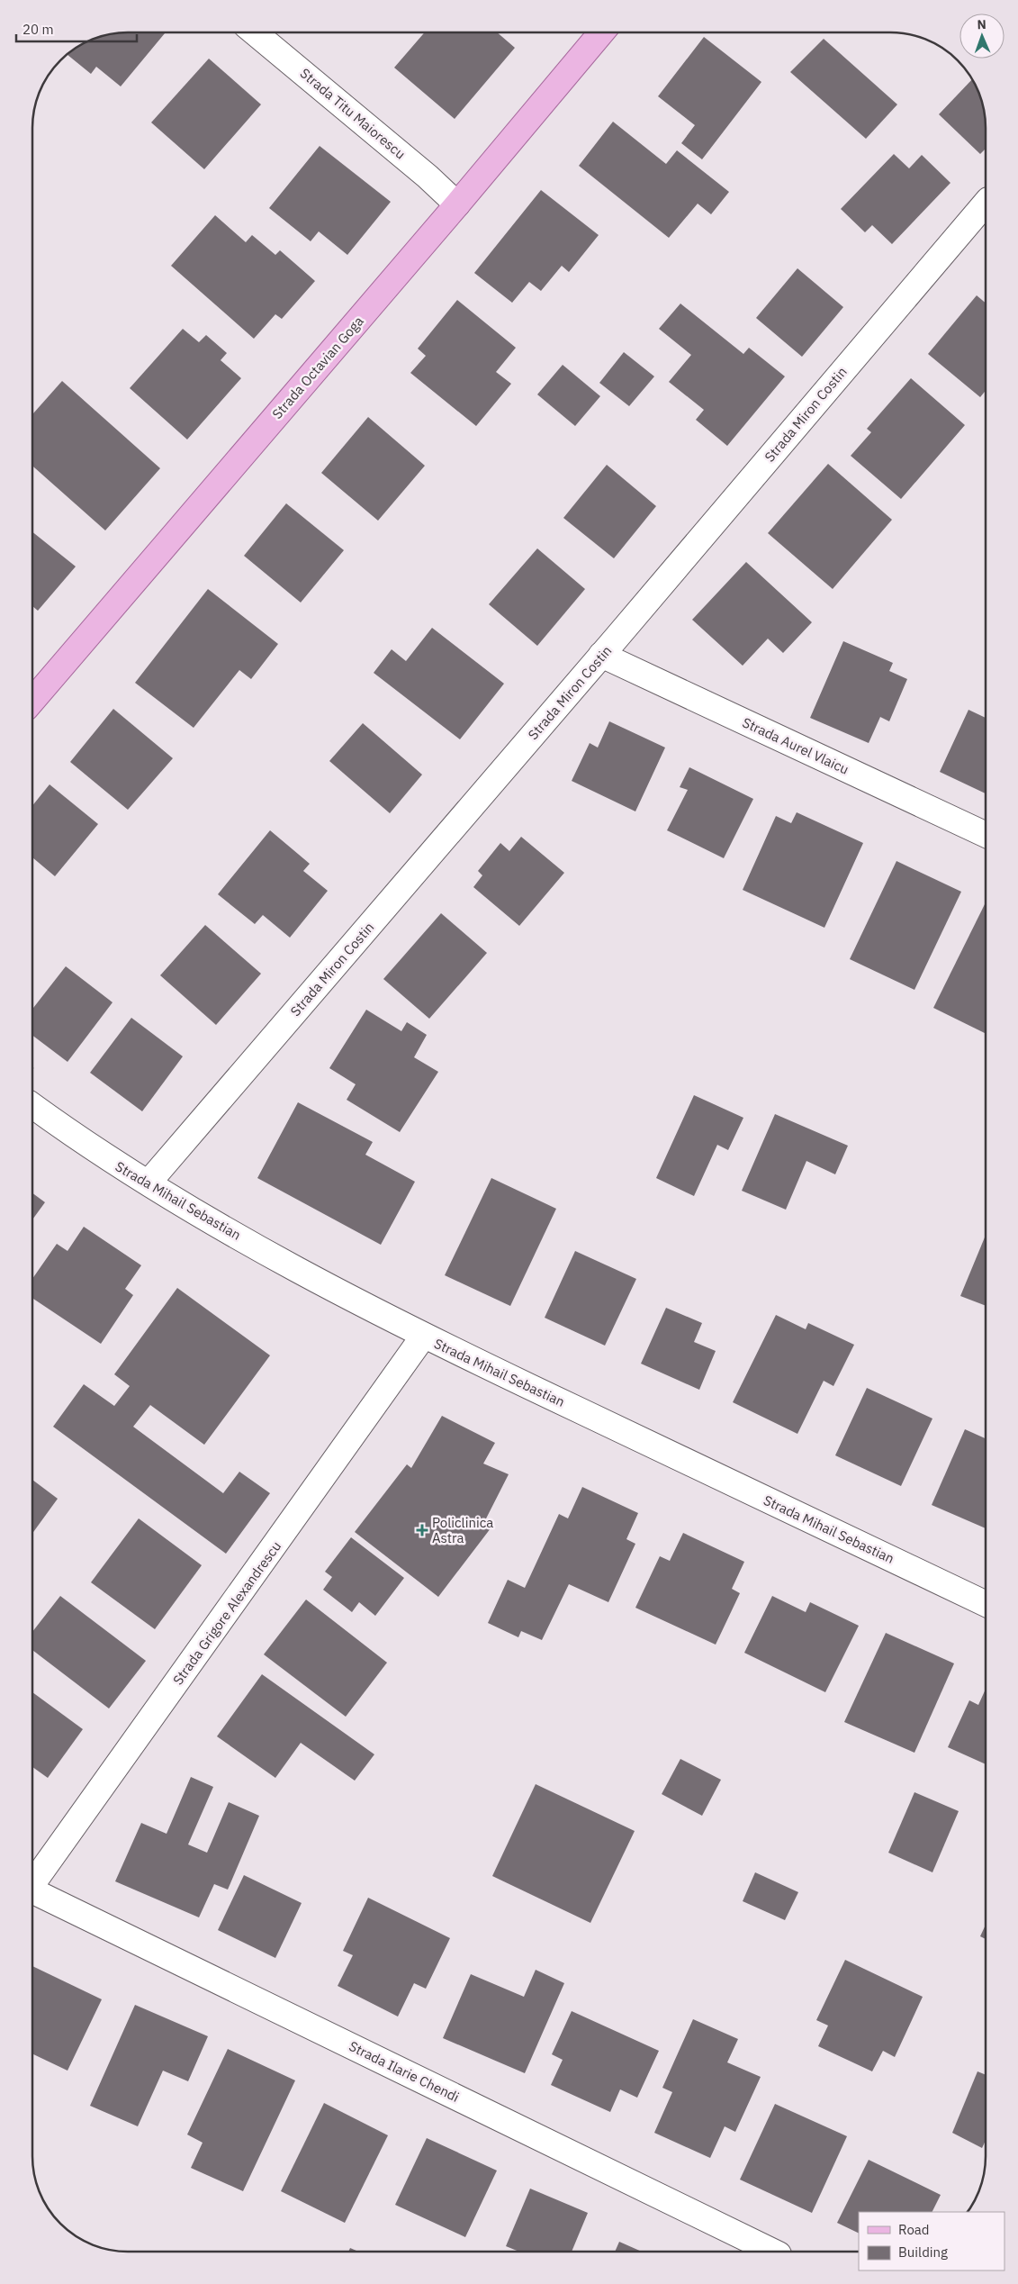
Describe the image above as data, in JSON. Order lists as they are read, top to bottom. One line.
{"streets":{"main road":["Strada Octavian Goga"],"street":["Strada Titu Maiorescu","Strada Miron Costin","Strada Aurel Vlaicu","Strada Mihail Sebastian","Strada Grigore Alexandrescu","Strada Ilarie Chendi"]},"crossings":[["Strada Titu Maiorescu","Strada Octavian Goga"],["Strada Miron Costin","Strada Aurel Vlaicu"],["Strada Miron Costin","Strada Mihail Sebastian"],["Strada Mihail Sebastian","Strada Grigore Alexandrescu"]],"places":{"health":["Policlinica Astra"]},"legend":["Road","Building"],"scale_bar":"20 m","north":"top"}
